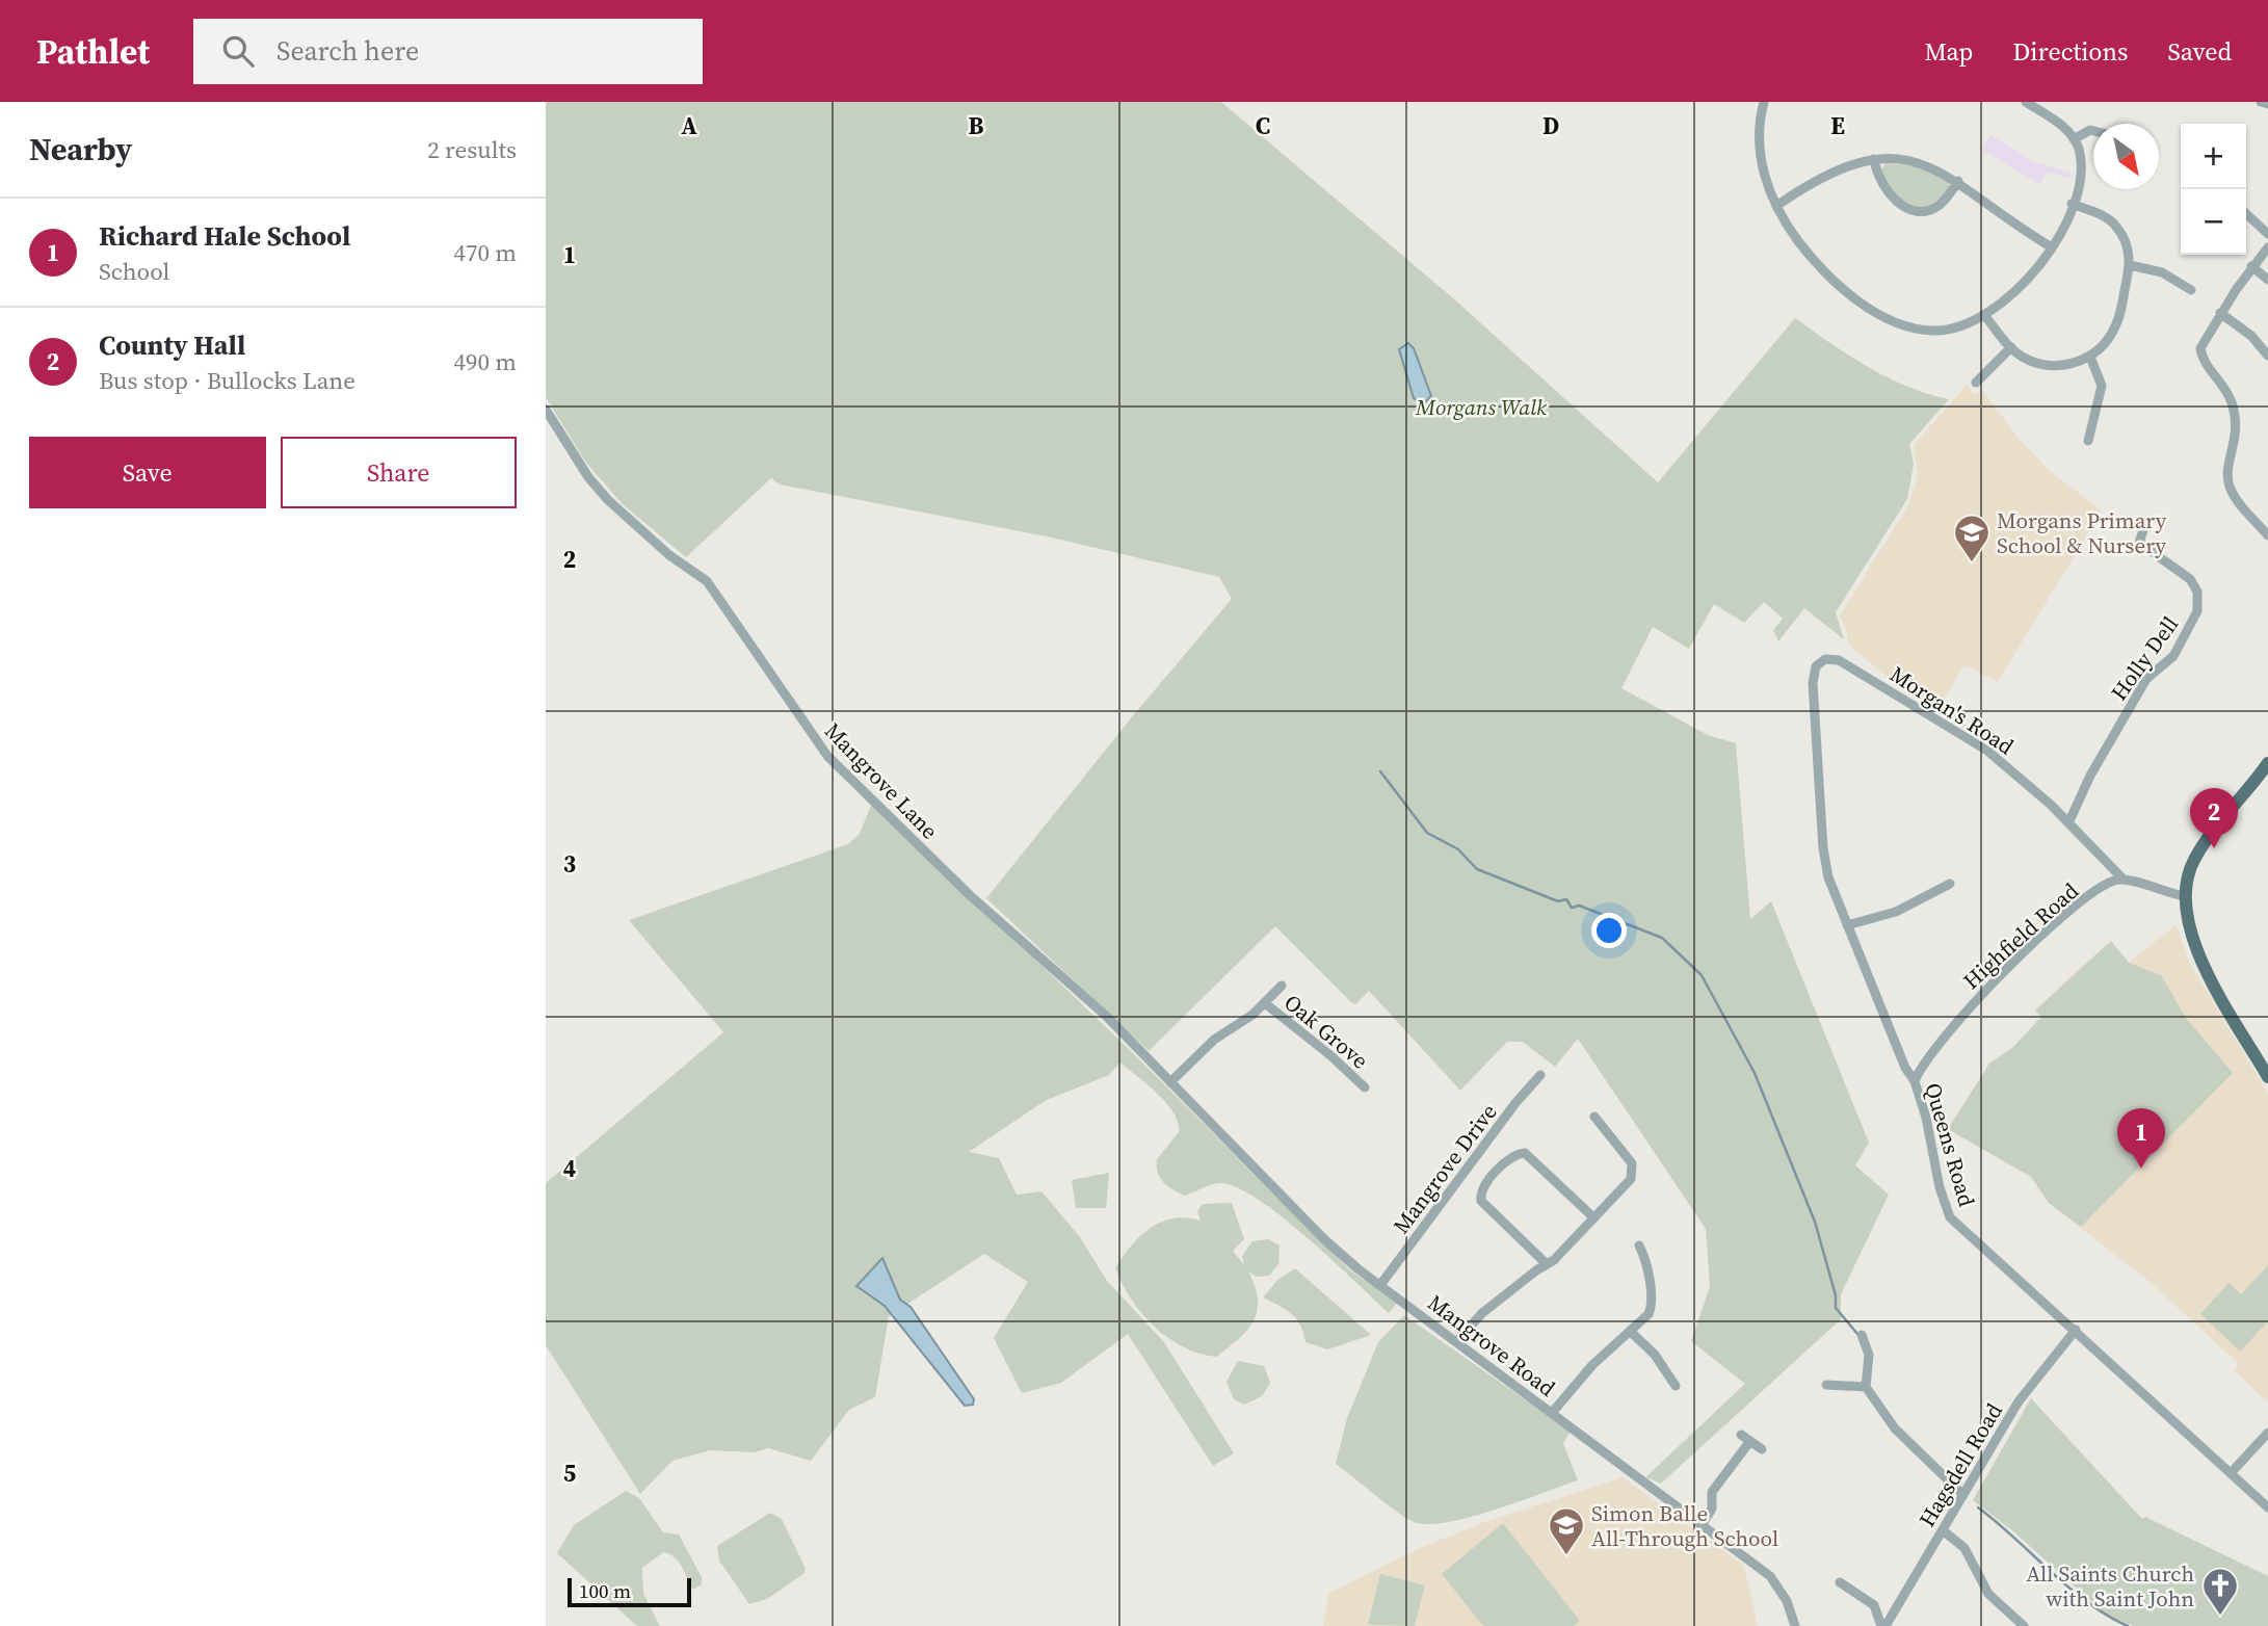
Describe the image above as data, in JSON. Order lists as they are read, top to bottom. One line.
{"streets":{"street":["Holly Dell","Morgan's Road","Mangrove Lane","Highfield Road","Oak Grove","Queens Road","Mangrove Drive","Mangrove Road","Hagsdell Road"]},"crossings":[["Holly Dell","Morgan's Road"],["Morgan's Road","Highfield Road"],["Morgan's Road","Queens Road"],["Mangrove Lane","Oak Grove"],["Mangrove Lane","Mangrove Road"],["Highfield Road","Queens Road"],["Oak Grove","Mangrove Road"],["Queens Road","Hagsdell Road"],["Mangrove Drive","Mangrove Road"]],"parks":["Morgans Walk"],"places":{"school or university":["Morgans Primary School & Nursery","Simon Balle All-Through School"],"church":["All Saints Church with Saint John"]},"scale_bar":"100 m","north":"bottom right","page":{"header":"Pathlet","search":"Search here","nav":["Map","Directions","Saved"],"heading":["Nearby","2 results"],"map_buttons":["+","−"],"list":[{"mark":"1","name":"Richard Hale School","note":"School","value":"470 m"},{"mark":"2","name":"County Hall","note":"Bus stop · Bullocks Lane","value":"490 m"}],"buttons":["Save","Share"],"pins":["2","1"],"scale":"100 m"},"grid":{"columns":["A","B","C","D","E"],"rows":["1","2","3","4","5"]}}
